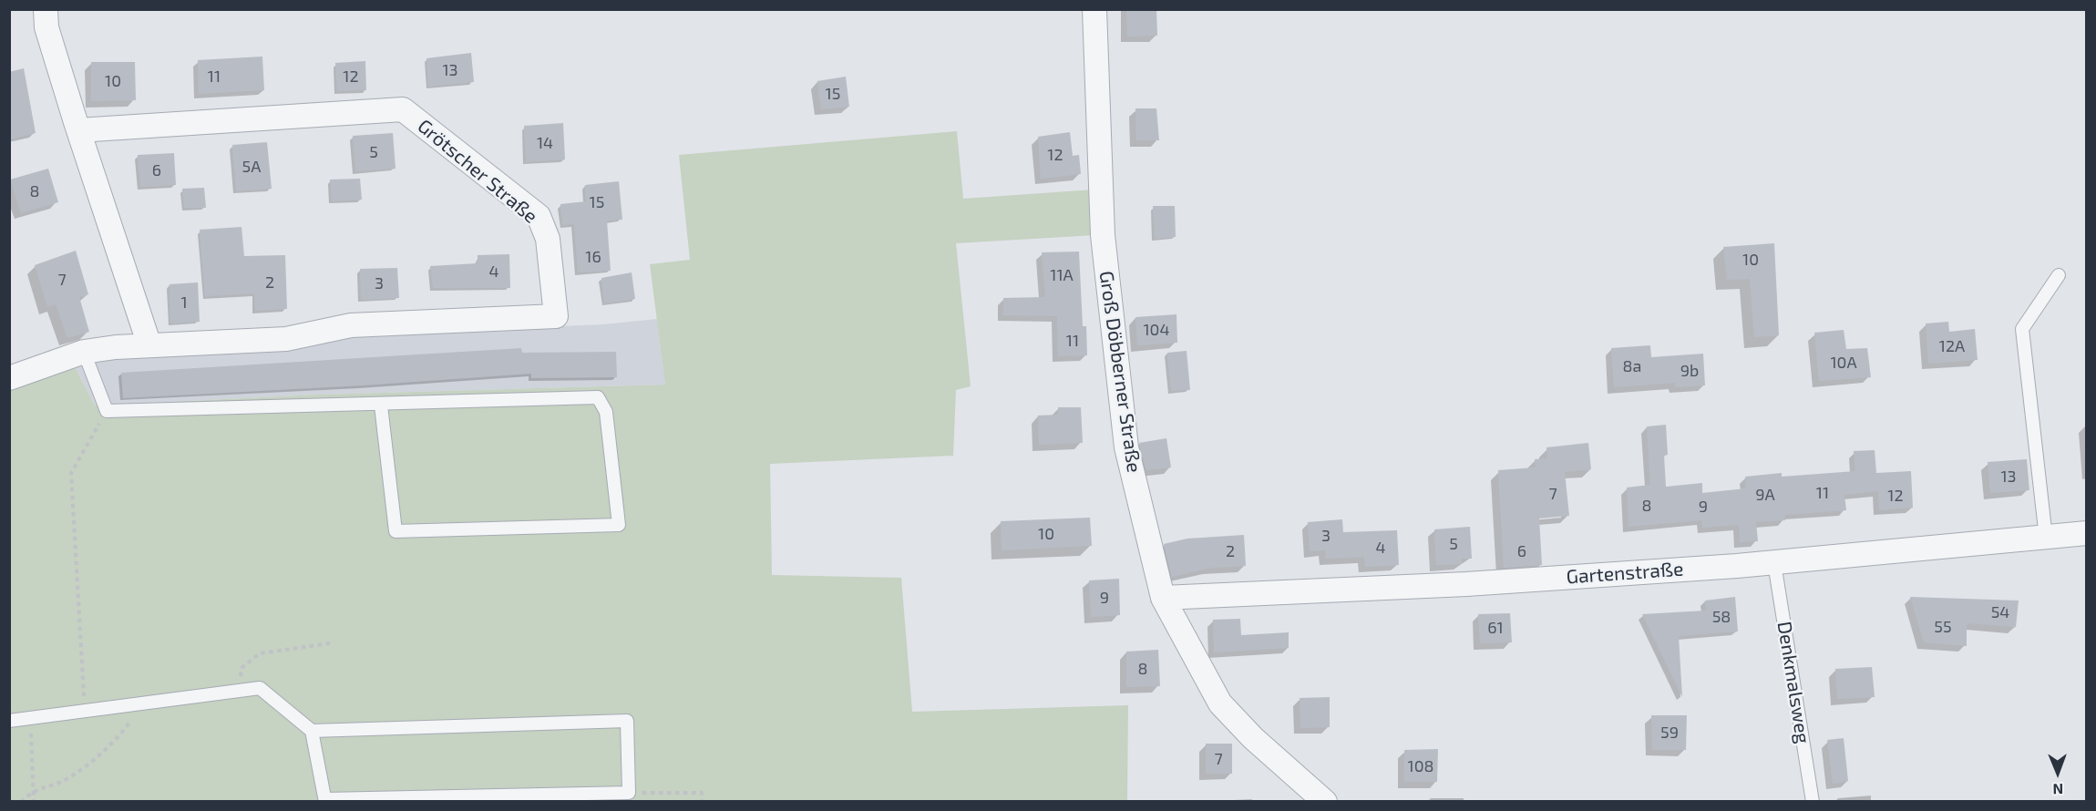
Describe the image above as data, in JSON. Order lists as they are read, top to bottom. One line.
{"streets":{"street":["Grötscher Straße","Groß Döbberner Straße","Gartenstraße"],"lane":["Denkmalsweg"]},"crossings":[["Groß Döbberner Straße","Gartenstraße"],["Gartenstraße","Denkmalsweg"]],"house_numbers":["13","11","12","10","15","14","5","12","5A","6","8","15","16","10","4","11A","7","2","3","1","104","11","12A","10A","8a","9b","13","11","7","9A","12","8","9","10","3","5","4","2","6","9","54","58","55","61","8","59","7","108"],"north":"bottom"}
